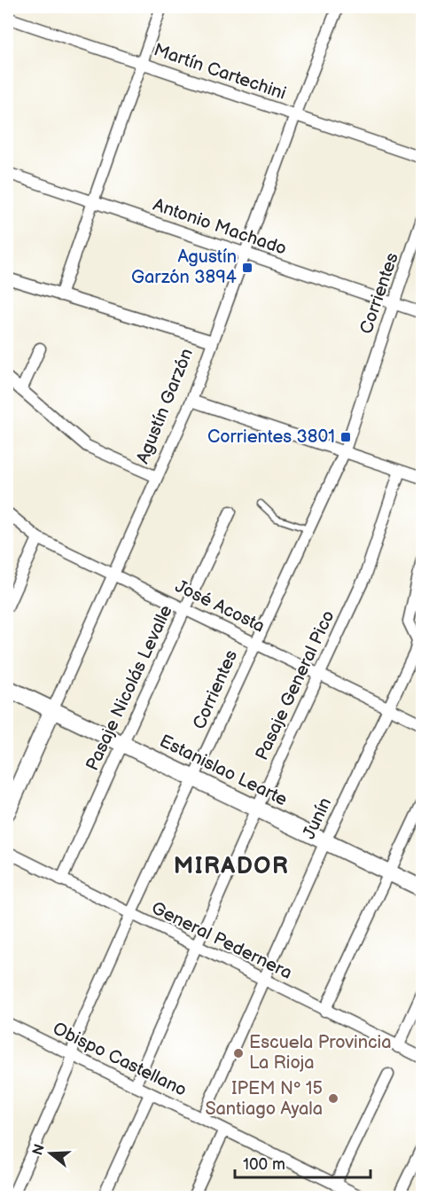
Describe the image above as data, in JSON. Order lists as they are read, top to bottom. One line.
{"streets":{"main road":["Agustín Garzón","Estanislao Learte"],"street":["Martín Cartechini","Antonio Machado","Corrientes","José Acosta","Pasaje General Pico","Pasaje Nicolás Levalle","Junín","General Pedernera","Obispo Castellano"]},"crossings":[["Martín Cartechini","Agustín Garzón"],["Antonio Machado","Corrientes"],["Antonio Machado","Agustín Garzón"],["Corrientes","José Acosta"],["Corrientes","Estanislao Learte"],["Corrientes","General Pedernera"],["Corrientes","Obispo Castellano"],["Agustín Garzón","José Acosta"],["Agustín Garzón","Estanislao Learte"],["José Acosta","Pasaje General Pico"],["José Acosta","Pasaje Nicolás Levalle"],["José Acosta","Junín"],["Pasaje General Pico","Estanislao Learte"],["Pasaje General Pico","General Pedernera"],["Pasaje General Pico","Obispo Castellano"],["Pasaje Nicolás Levalle","Estanislao Learte"],["Pasaje Nicolás Levalle","General Pedernera"],["Estanislao Learte","Junín"],["Junín","General Pedernera"],["Junín","Obispo Castellano"]],"districts":["MIRADOR"],"places":{"transit":["Agustín Garzón 3894","Corrientes 3801"],"other":["Escuela Provincia La Rioja","IPEM Nº 15 Santiago Ayala"]},"scale_bar":"100 m","north":"left"}
